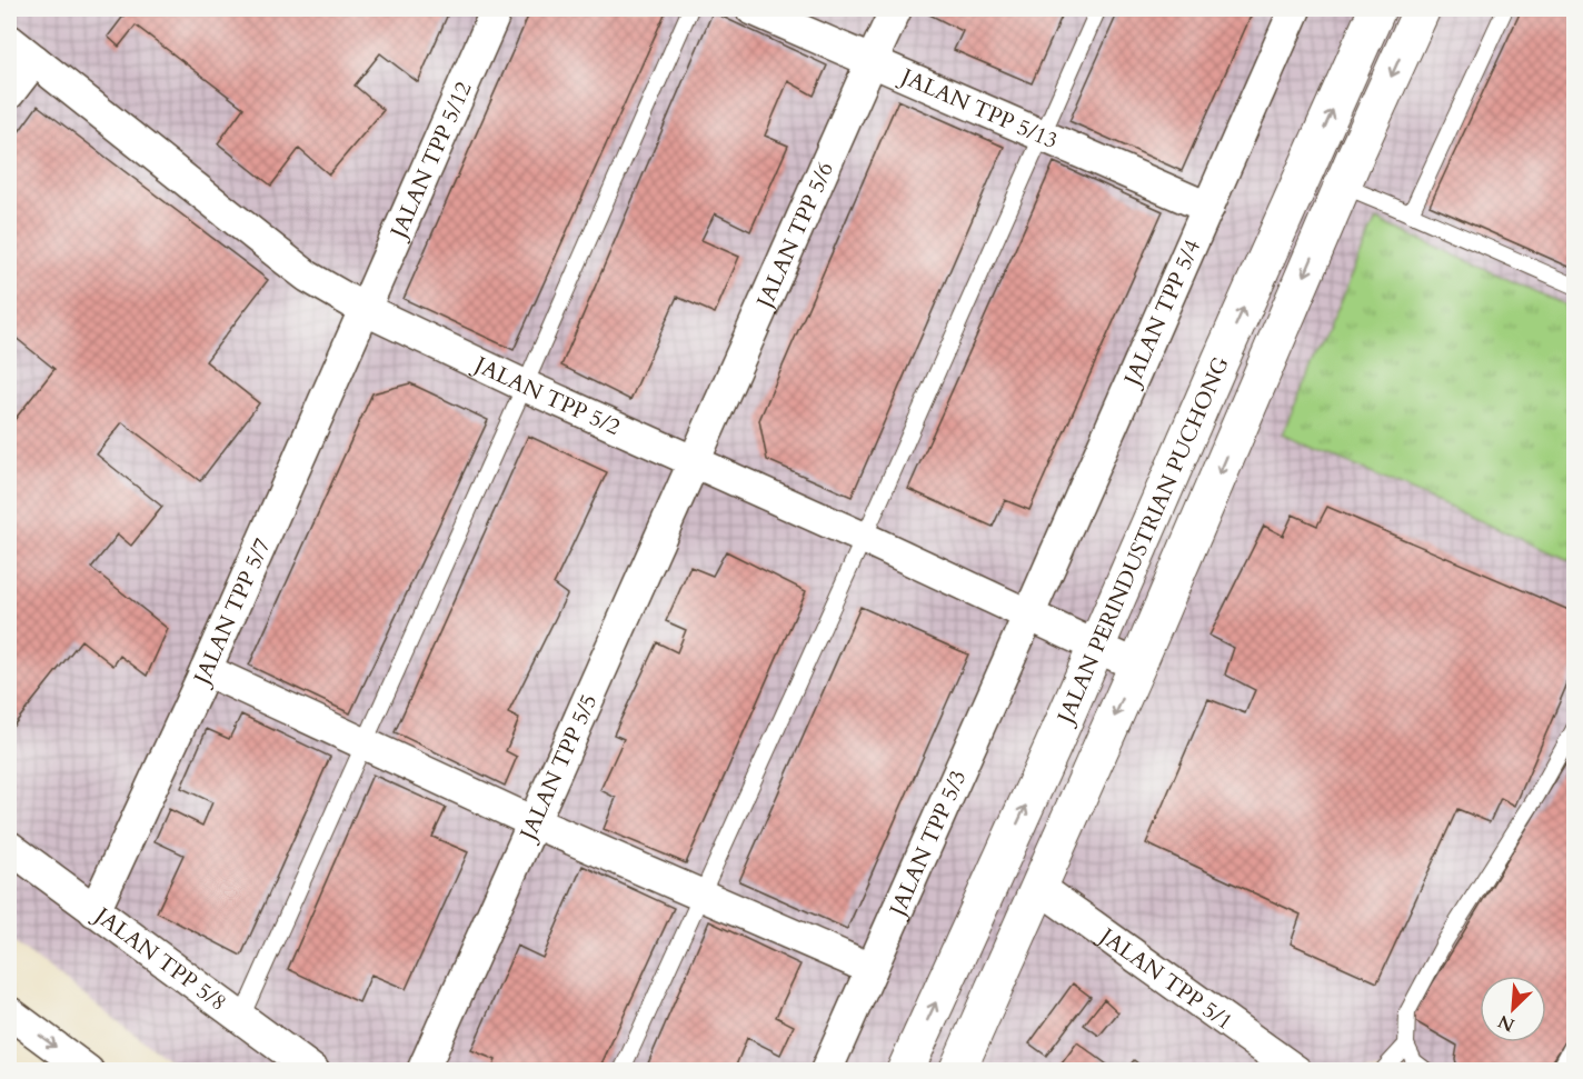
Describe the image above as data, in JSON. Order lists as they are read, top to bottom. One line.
{"streets":{"street":["JALAN TPP 5/13","JALAN TPP 5/12","JALAN TPP 5/6","JALAN TPP 5/4","JALAN TPP 5/2","JALAN PERINDUSTRIAN PUCHONG","JALAN TPP 5/7","JALAN TPP 5/5","JALAN TPP 5/3","JALAN TPP 5/8","JALAN TPP 5/1"]},"crossings":[["JALAN TPP 5/13","JALAN TPP 5/6"],["JALAN TPP 5/13","JALAN TPP 5/4"],["JALAN TPP 5/12","JALAN TPP 5/2"],["JALAN TPP 5/12","JALAN TPP 5/7"],["JALAN TPP 5/6","JALAN TPP 5/2"],["JALAN TPP 5/6","JALAN TPP 5/5"],["JALAN TPP 5/4","JALAN TPP 5/2"],["JALAN TPP 5/4","JALAN TPP 5/3"],["JALAN TPP 5/2","JALAN PERINDUSTRIAN PUCHONG"],["JALAN TPP 5/2","JALAN TPP 5/7"],["JALAN TPP 5/2","JALAN TPP 5/5"],["JALAN TPP 5/2","JALAN TPP 5/3"],["JALAN PERINDUSTRIAN PUCHONG","JALAN TPP 5/1"],["JALAN TPP 5/7","JALAN TPP 5/8"]],"north":"bottom left"}
